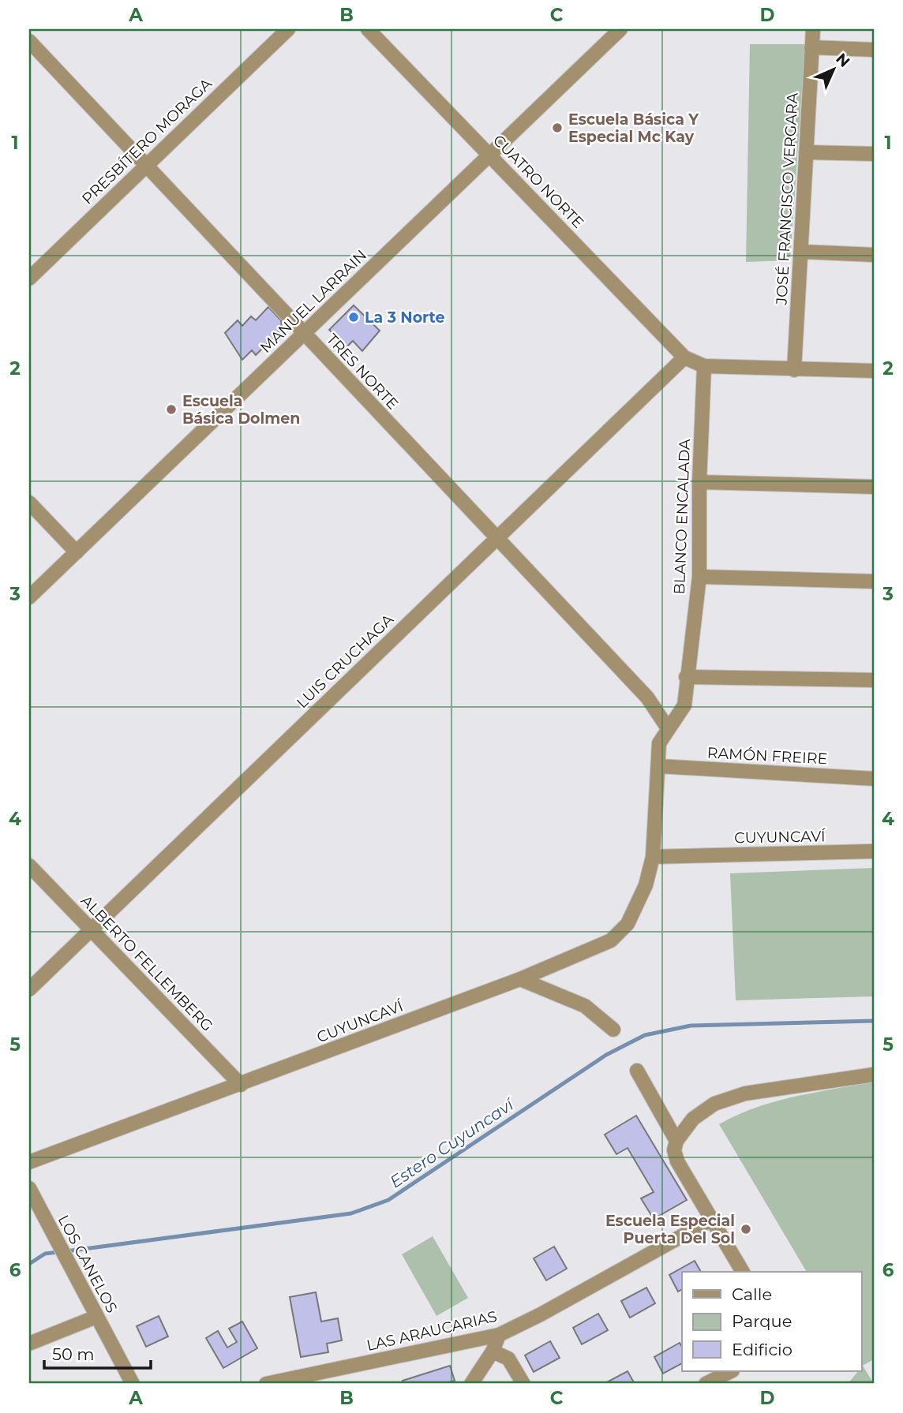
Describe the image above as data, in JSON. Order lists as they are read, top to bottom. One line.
{"streets":{"street":["PRESBÍTERO MORAGA","CUATRO NORTE","JOSÉ FRANCISCO VERGARA","MANUEL LARRAIN","TRES NORTE","BLANCO ENCALADA","LUIS CRUCHAGA","RAMÓN FREIRE","CUYUNCAVÍ","ALBERTO FELLEMBERG","LOS CANELOS","LAS ARAUCARIAS"]},"crossings":[["PRESBÍTERO MORAGA","TRES NORTE"],["CUATRO NORTE","MANUEL LARRAIN"],["CUATRO NORTE","LUIS CRUCHAGA"],["MANUEL LARRAIN","TRES NORTE"],["TRES NORTE","BLANCO ENCALADA"],["TRES NORTE","LUIS CRUCHAGA"],["TRES NORTE","CUYUNCAVÍ"],["BLANCO ENCALADA","CUYUNCAVÍ"],["LUIS CRUCHAGA","ALBERTO FELLEMBERG"],["RAMÓN FREIRE","CUYUNCAVÍ"],["CUYUNCAVÍ","ALBERTO FELLEMBERG"]],"water":["Estero Cuyuncaví"],"places":["Escuela Básica Y Especial Mc Kay","La 3 Norte","Escuela Básica Dolmen","Escuela Especial Puerta Del Sol"],"legend":["Calle","Parque","Edificio"],"scale_bar":"50 m","north":"top right","grid":{"columns":["A","B","C","D"],"rows":["1","2","3","4","5","6"]}}
